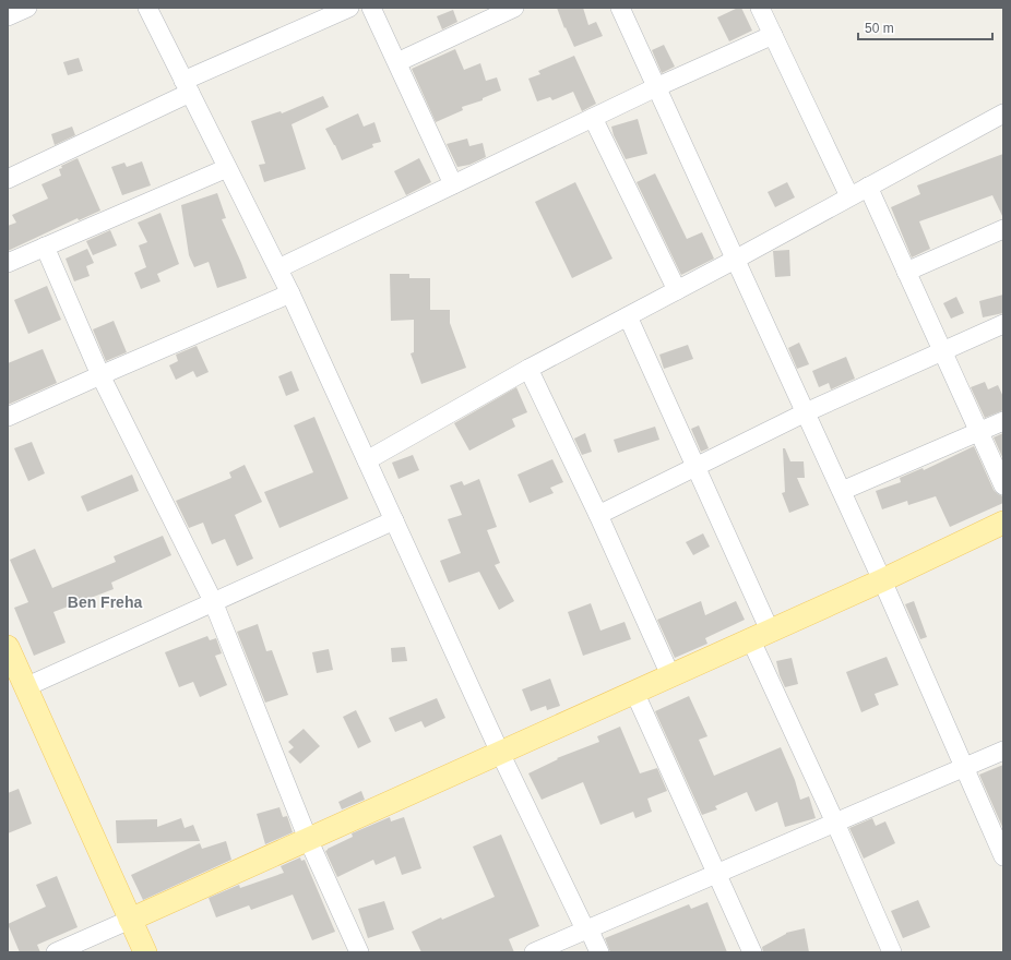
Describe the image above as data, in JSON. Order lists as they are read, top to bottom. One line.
{"districts":["Ben Freha"],"scale_bar":"50 m"}
